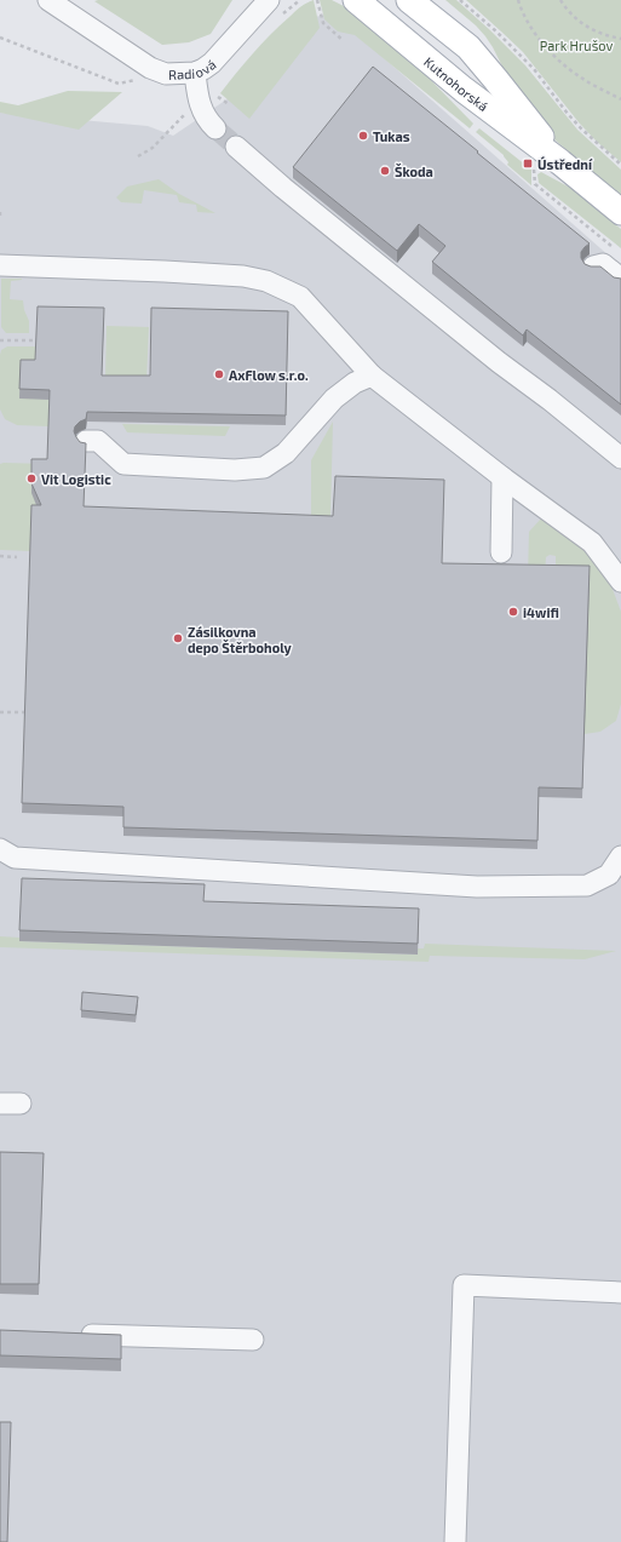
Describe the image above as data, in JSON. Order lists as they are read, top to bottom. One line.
{"streets":{"main road":["Kutnohorská"],"street":["Radiová"]},"parks":["Park Hrušov"],"places":{"other":["Tukas","Škoda","AxFlow s.r.o.","Vit Logistic","i4wifi","Zásilkovna depo Štěrboholy"],"transit":["Ústřední"]}}
